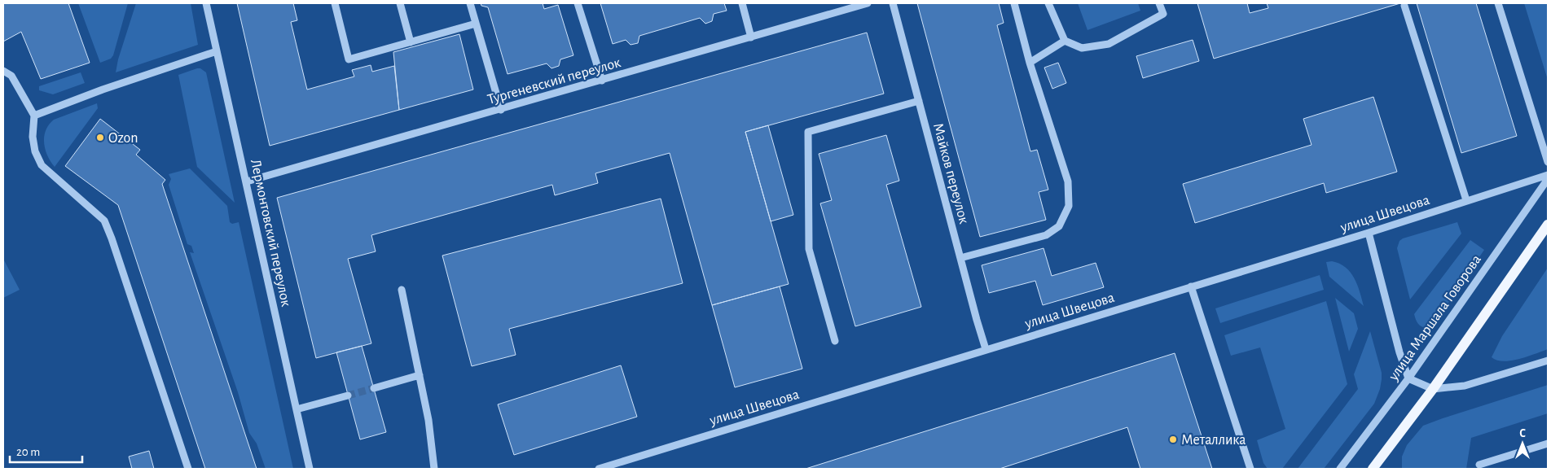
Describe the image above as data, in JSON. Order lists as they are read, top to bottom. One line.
{"streets":{"street":["Тургеневский переулок","Майков переулок","улица Швецова","Лермонтовский переулок","улица Маршала Говорова"]},"crossings":[["Тургеневский переулок","Лермонтовский переулок"],["Майков переулок","улица Швецова"]],"places":["Ozon","Металлика"],"scale_bar":"20 m","north":"top"}
